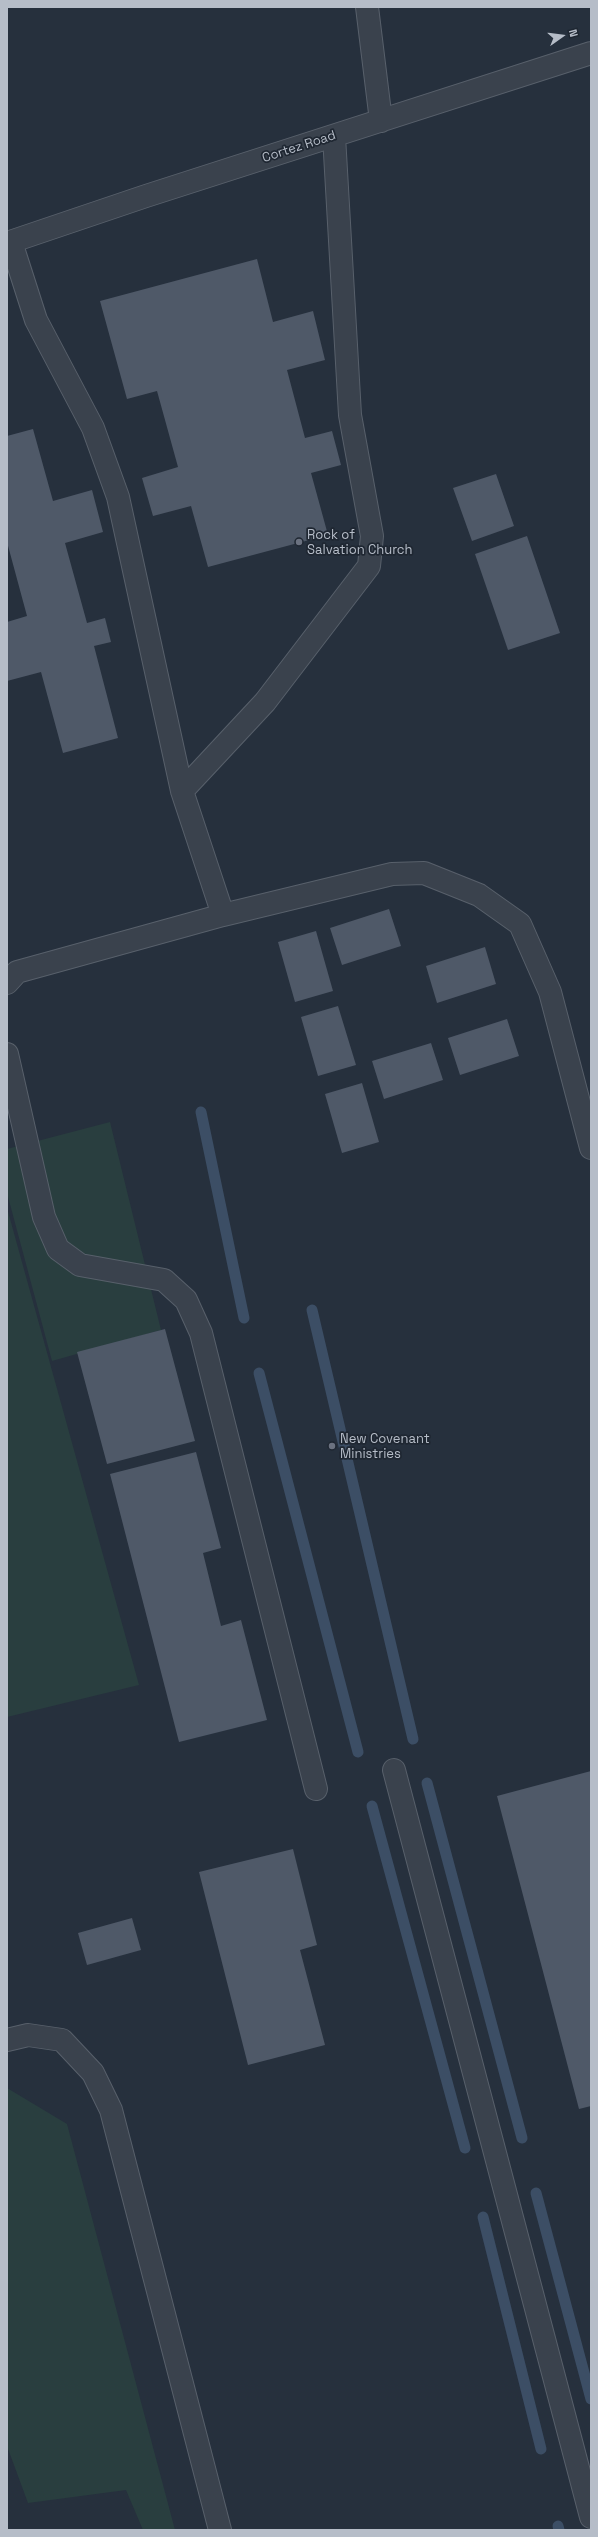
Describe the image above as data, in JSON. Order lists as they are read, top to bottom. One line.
{"streets":{"street":["Cortez Road"]},"places":["Rock of Salvation Church","New Covenant Ministries"],"north":"right"}
